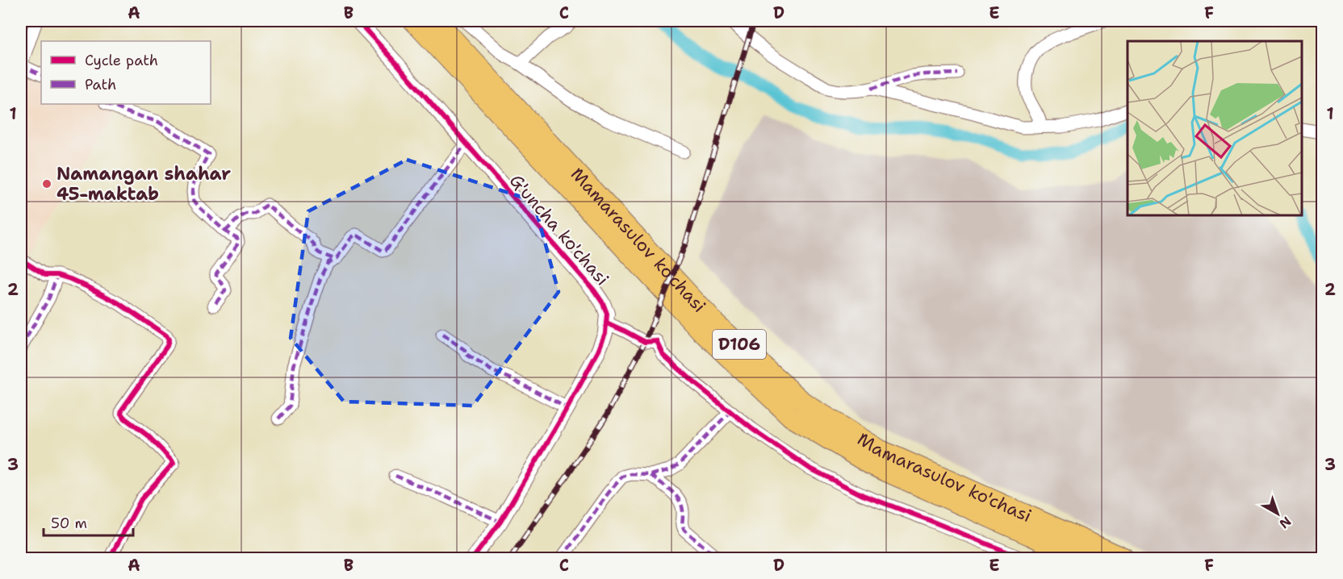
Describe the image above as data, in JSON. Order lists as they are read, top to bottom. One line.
{"streets":{"main road":["Mamarasulov ko'chasi","D106"],"street":["G'uncha ko'chasi"]},"places":["Namangan shahar 45-maktab"],"legend":["Cycle path","Path"],"scale_bar":"50 m","north":"bottom right","grid":{"columns":["A","B","C","D","E","F"],"rows":["1","2","3"]}}
